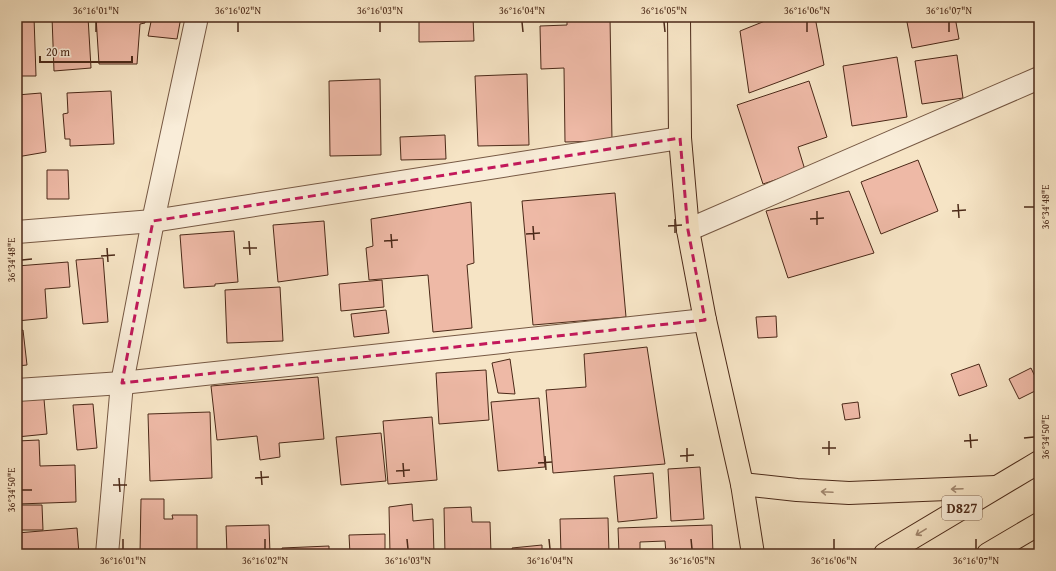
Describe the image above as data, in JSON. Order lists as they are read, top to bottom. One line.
{"streets":{"main road":["D827"]},"scale_bar":"20 m","coordinates":["36°16'01\"N","36°16'02\"N","36°16'03\"N","36°16'04\"N","36°16'05\"N","36°16'06\"N","36°16'07\"N","36°34'48\"E","36°34'50\"E"]}
